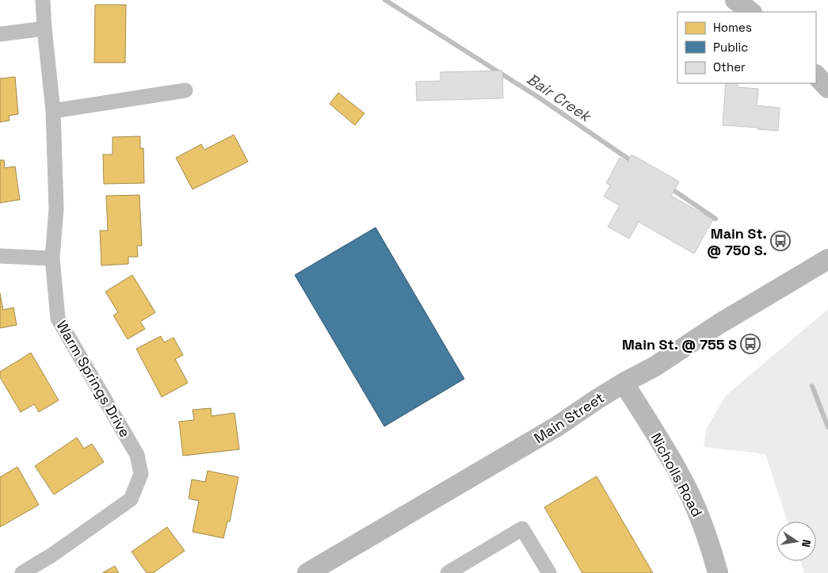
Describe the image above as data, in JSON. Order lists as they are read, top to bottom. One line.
{"streets":{"main road":["Main Street","Nicholls Road"],"street":["Warm Springs Drive"]},"crossings":[["Main Street","Nicholls Road"]],"water":["Bair Creek"],"places":{"bus stop":["Main St. @ 750 S.","Main St. @ 755 S"]},"legend":["Homes","Public","Other"],"north":"right"}
